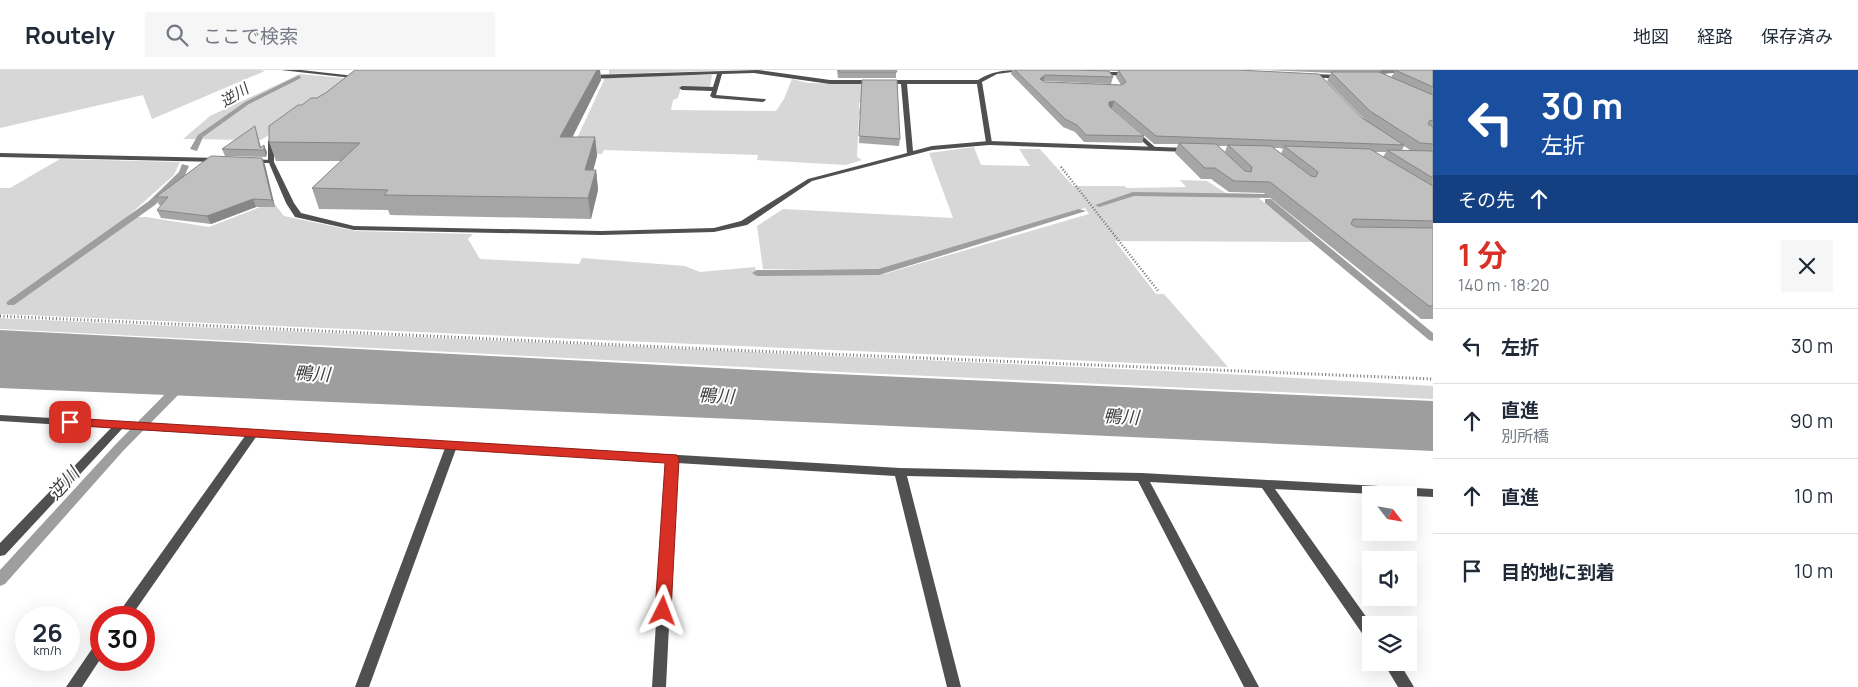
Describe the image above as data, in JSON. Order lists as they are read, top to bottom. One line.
{"water":["逆川","鴨川"],"north":"bottom right","page":{"header":"Routely","search":"ここで検索","nav":["地図","経路","保存済み"],"turn":["30 m","左折"],"then":"その先","heading":["1 分","140 m · 18:20"],"list":[{"name":"左折","value":"30 m"},{"name":"直進","note":"別所橋","value":"90 m"},{"name":"直進","value":"10 m"},{"name":"目的地に到着","value":"10 m"}],"speed":"26 km/h","limit":"30"}}
